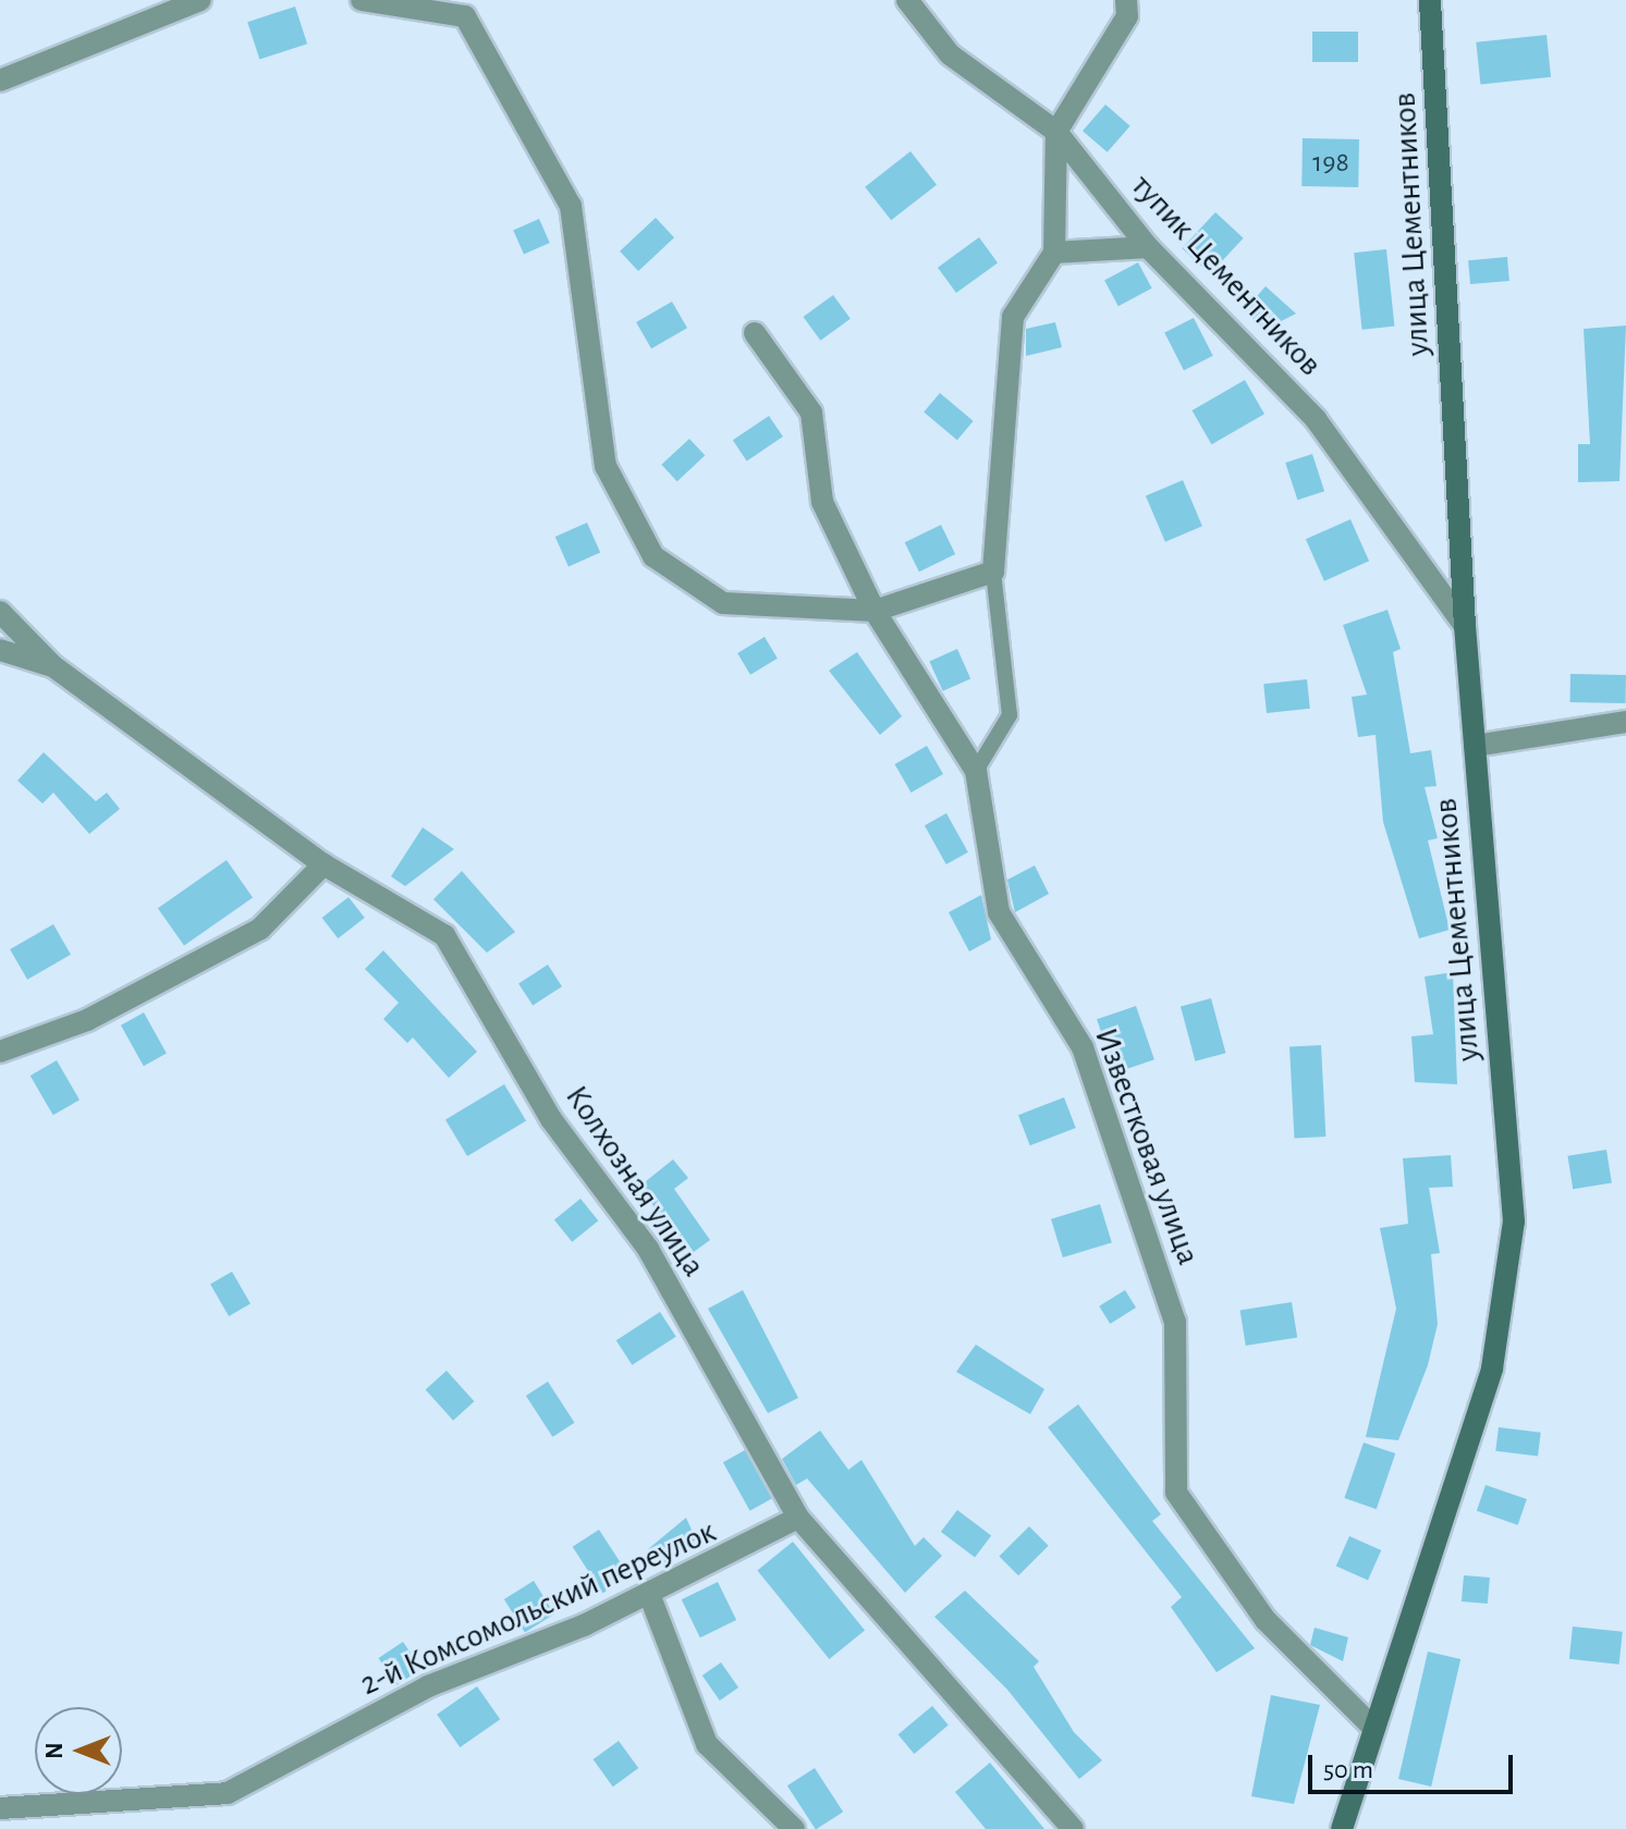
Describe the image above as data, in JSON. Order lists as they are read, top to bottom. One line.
{"streets":{"street":["улица Цементников","тупик Цементников","Известковая улица","Колхозная улица","2-й Комсомольский переулок"]},"crossings":[["улица Цементников","тупик Цементников"],["улица Цементников","Известковая улица"],["Колхозная улица","2-й Комсомольский переулок"]],"house_numbers":["198"],"scale_bar":"50 m","north":"left"}
